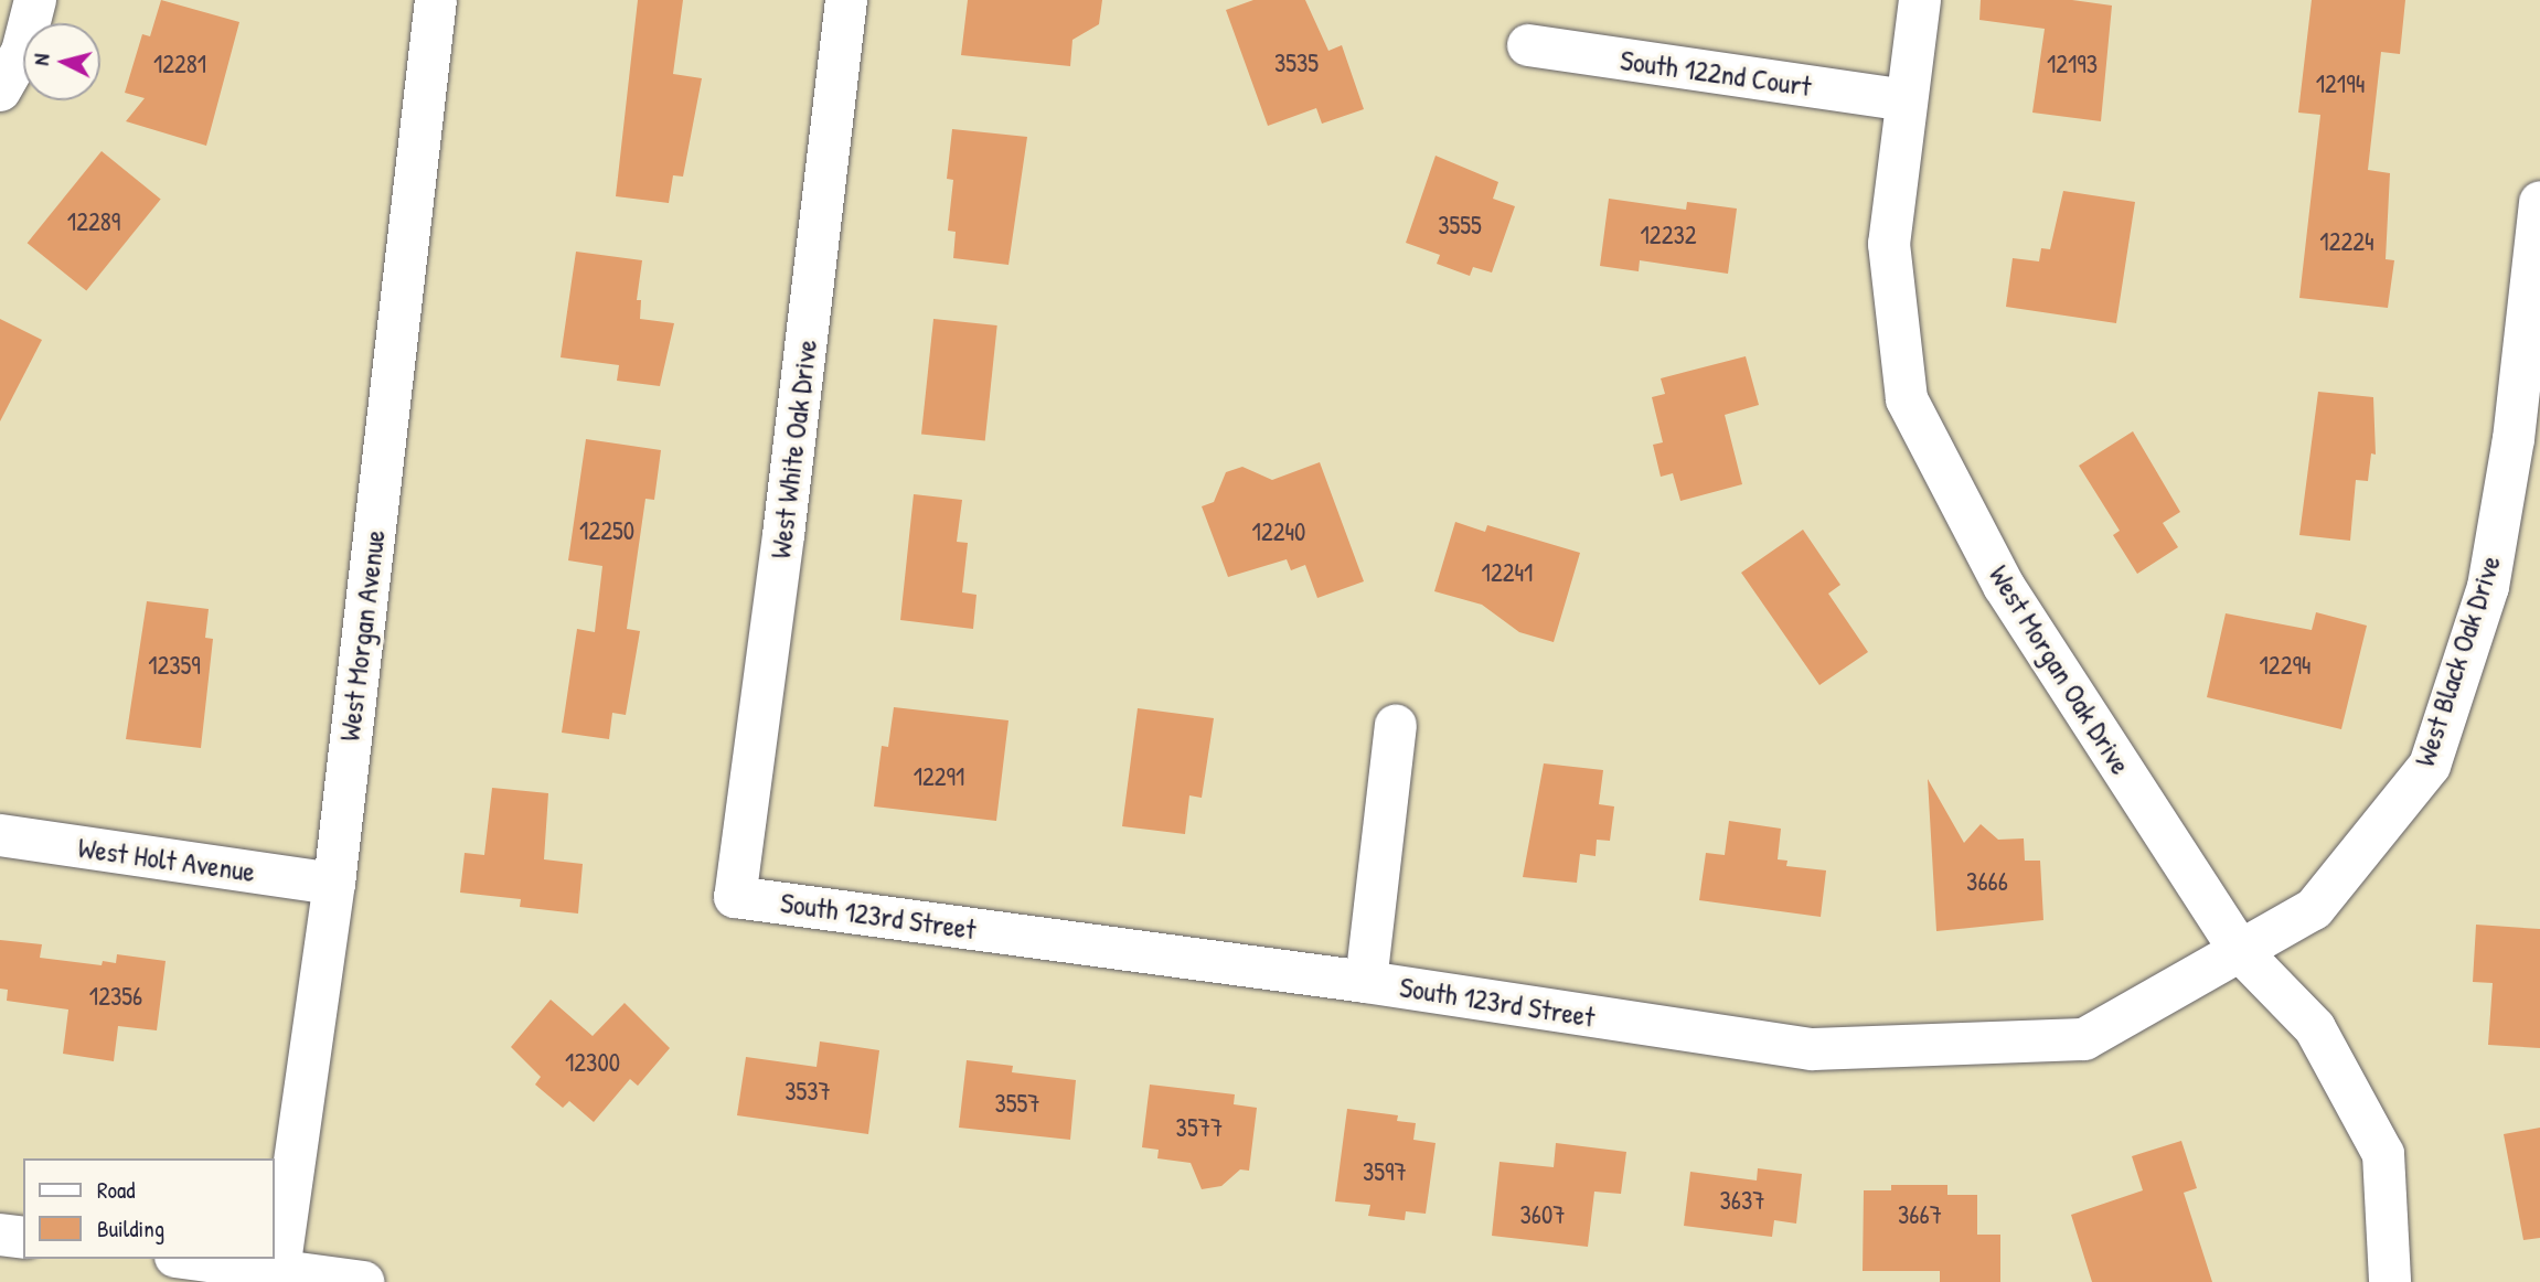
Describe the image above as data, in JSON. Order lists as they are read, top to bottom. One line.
{"streets":{"street":["South 122nd Court","West White Oak Drive","West Morgan Avenue","West Black Oak Drive","West Morgan Oak Drive","West Holt Avenue","South 123rd Street"]},"crossings":[["South 122nd Court","West Morgan Oak Drive"],["West White Oak Drive","South 123rd Street"],["West Morgan Avenue","West Holt Avenue"],["West Black Oak Drive","West Morgan Oak Drive"],["West Black Oak Drive","South 123rd Street"],["West Morgan Oak Drive","South 123rd Street"]],"house_numbers":["3535","12281","12193","12194","12289","3555","12232","12224","12250","12240","12241","12359","12294","12291","3666","12356","12300","3537","3557","3577","3597","3637","3607","3667"],"legend":["Road","Building"],"north":"left"}
